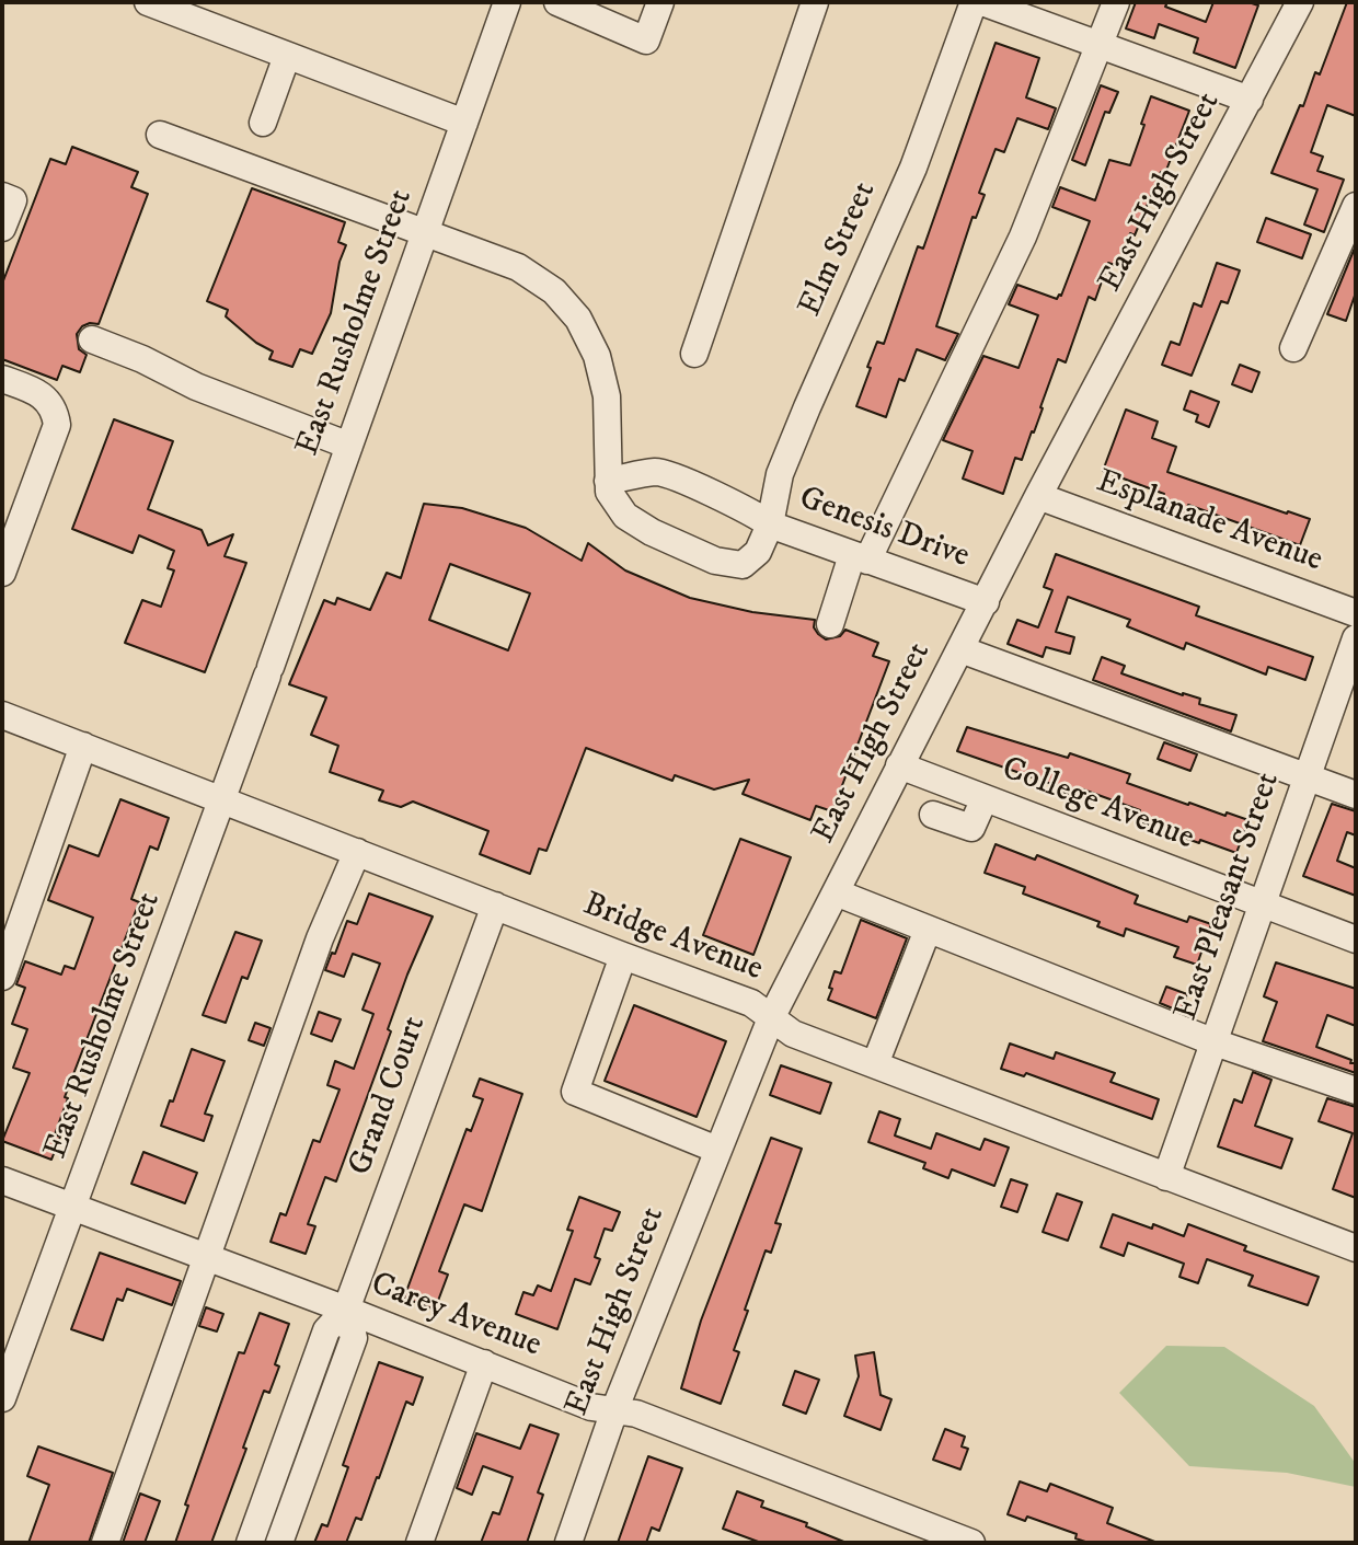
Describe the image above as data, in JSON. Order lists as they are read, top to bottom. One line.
{"streets":{"street":["East High Street","Elm Street","East Rusholme Street","Esplanade Avenue","Genesis Drive","College Avenue","East Pleasant Street","Bridge Avenue","Grand Court","Carey Avenue"]},"crossings":[["East High Street","Esplanade Avenue"],["East High Street","Genesis Drive"],["East High Street","College Avenue"],["East High Street","Bridge Avenue"],["East High Street","Carey Avenue"],["Elm Street","Genesis Drive"],["East Rusholme Street","Genesis Drive"],["East Rusholme Street","Bridge Avenue"],["East Rusholme Street","Carey Avenue"],["College Avenue","East Pleasant Street"],["East Pleasant Street","Bridge Avenue"],["Bridge Avenue","Grand Court"],["Grand Court","Carey Avenue"]]}
